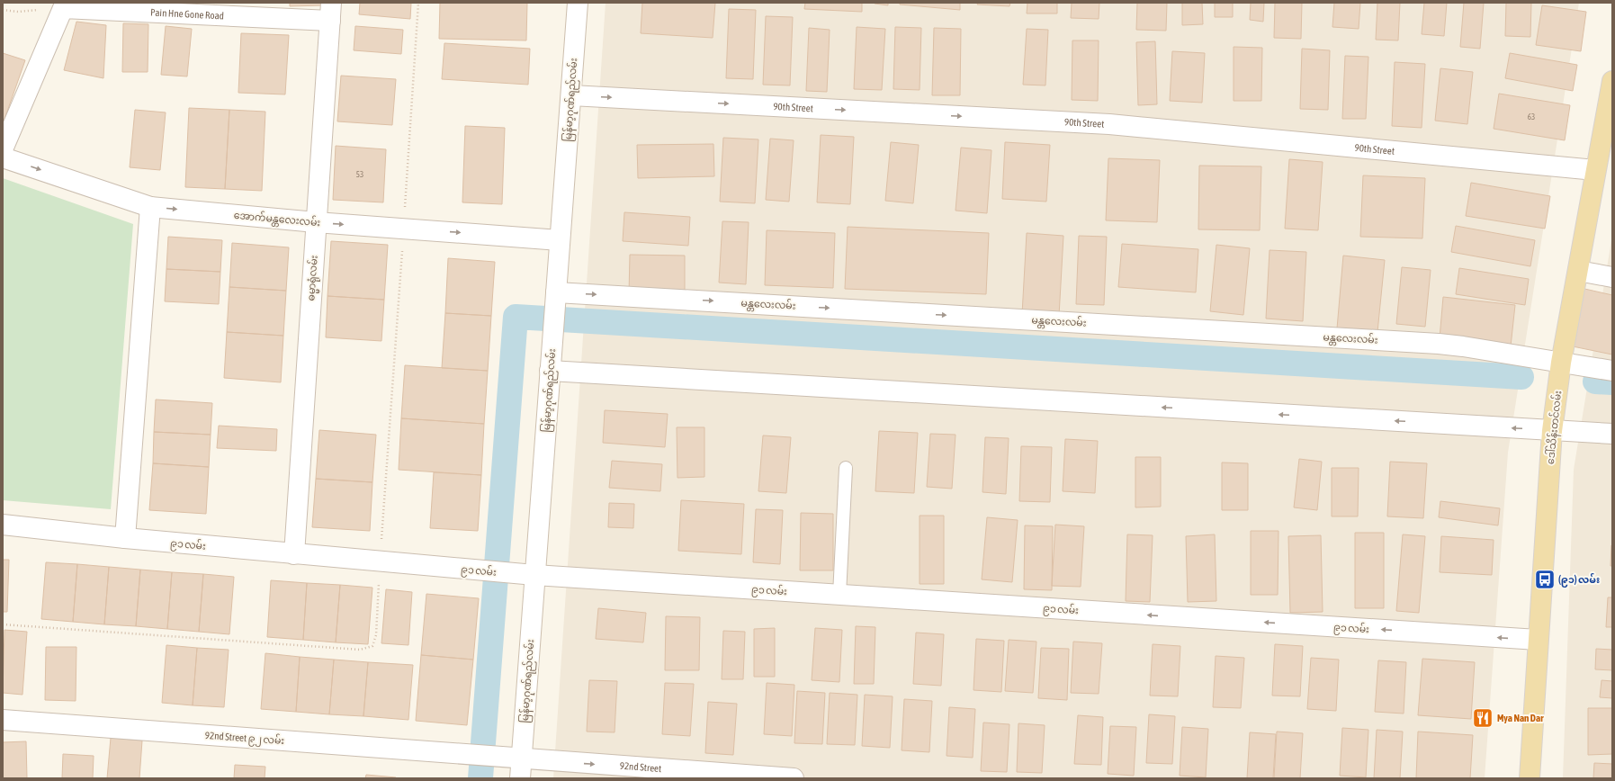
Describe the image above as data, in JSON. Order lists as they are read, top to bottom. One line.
{"streets":{"main road":["ဒေါ်သိန်းတင်လမ်း"],"street":["Pain Hne Gone Road","မြန်မာ့ဂုဏ်ရည်လမ်း","90th Street","အောက်မန္တလေးလမ်း","ဓမ္မာရုံလမ်း","မန္တလေးလမ်း","၉၁ လမ်း","92nd Street ၉၂ လမ်း","92nd Street"]},"crossings":[["Pain Hne Gone Road","ဓမ္မာရုံလမ်း"],["မြန်မာ့ဂုဏ်ရည်လမ်း","90th Street"],["မြန်မာ့ဂုဏ်ရည်လမ်း","အောက်မန္တလေးလမ်း"],["မြန်မာ့ဂုဏ်ရည်လမ်း","မန္တလေးလမ်း"],["မြန်မာ့ဂုဏ်ရည်လမ်း","၉၁ လမ်း"],["မြန်မာ့ဂုဏ်ရည်လမ်း","92nd Street"],["90th Street","ဒေါ်သိန်းတင်လမ်း"],["အောက်မန္တလေးလမ်း","ဓမ္မာရုံလမ်း"],["ဓမ္မာရုံလမ်း","၉၁ လမ်း"],["မန္တလေးလမ်း","ဒေါ်သိန်းတင်လမ်း"],["ဒေါ်သိန်းတင်လမ်း","၉၁ လမ်း"],["92nd Street ၉၂ လမ်း","92nd Street"]],"one_way":["90th Street","အောက်မန္တလေးလမ်း","၉၁ လမ်း","92nd Street"],"places":{"bus stop":["(၉၁) လမ်း"],"restaurant":["Mya Nan Dar"]},"house_numbers":["63","53"]}
